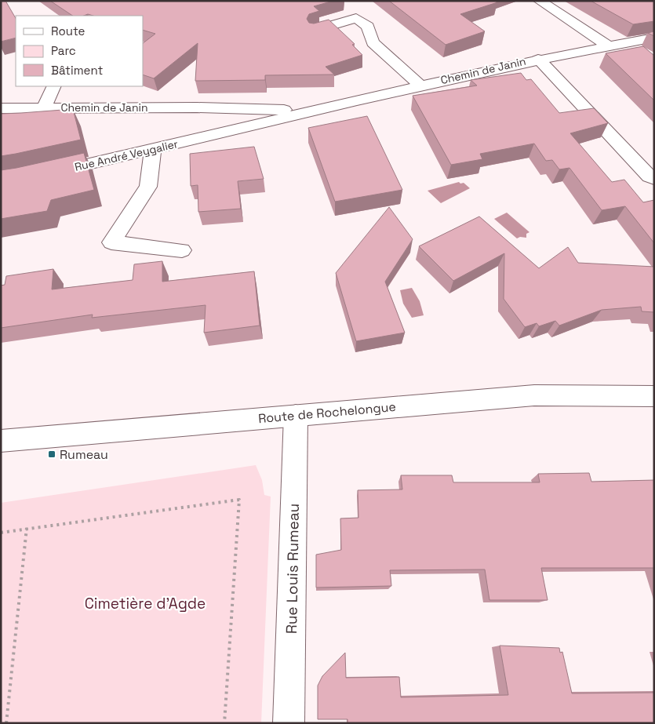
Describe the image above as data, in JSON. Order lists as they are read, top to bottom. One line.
{"streets":{"street":["Chemin de Janin","Rue André Veygalier","Route de Rochelongue","Rue Louis Rumeau"]},"crossings":[["Chemin de Janin","Rue André Veygalier"],["Route de Rochelongue","Rue Louis Rumeau"]],"parks":["Cimetière d'Agde"],"places":{"transit":["Rumeau"]},"legend":["Route","Parc","Bâtiment"]}
